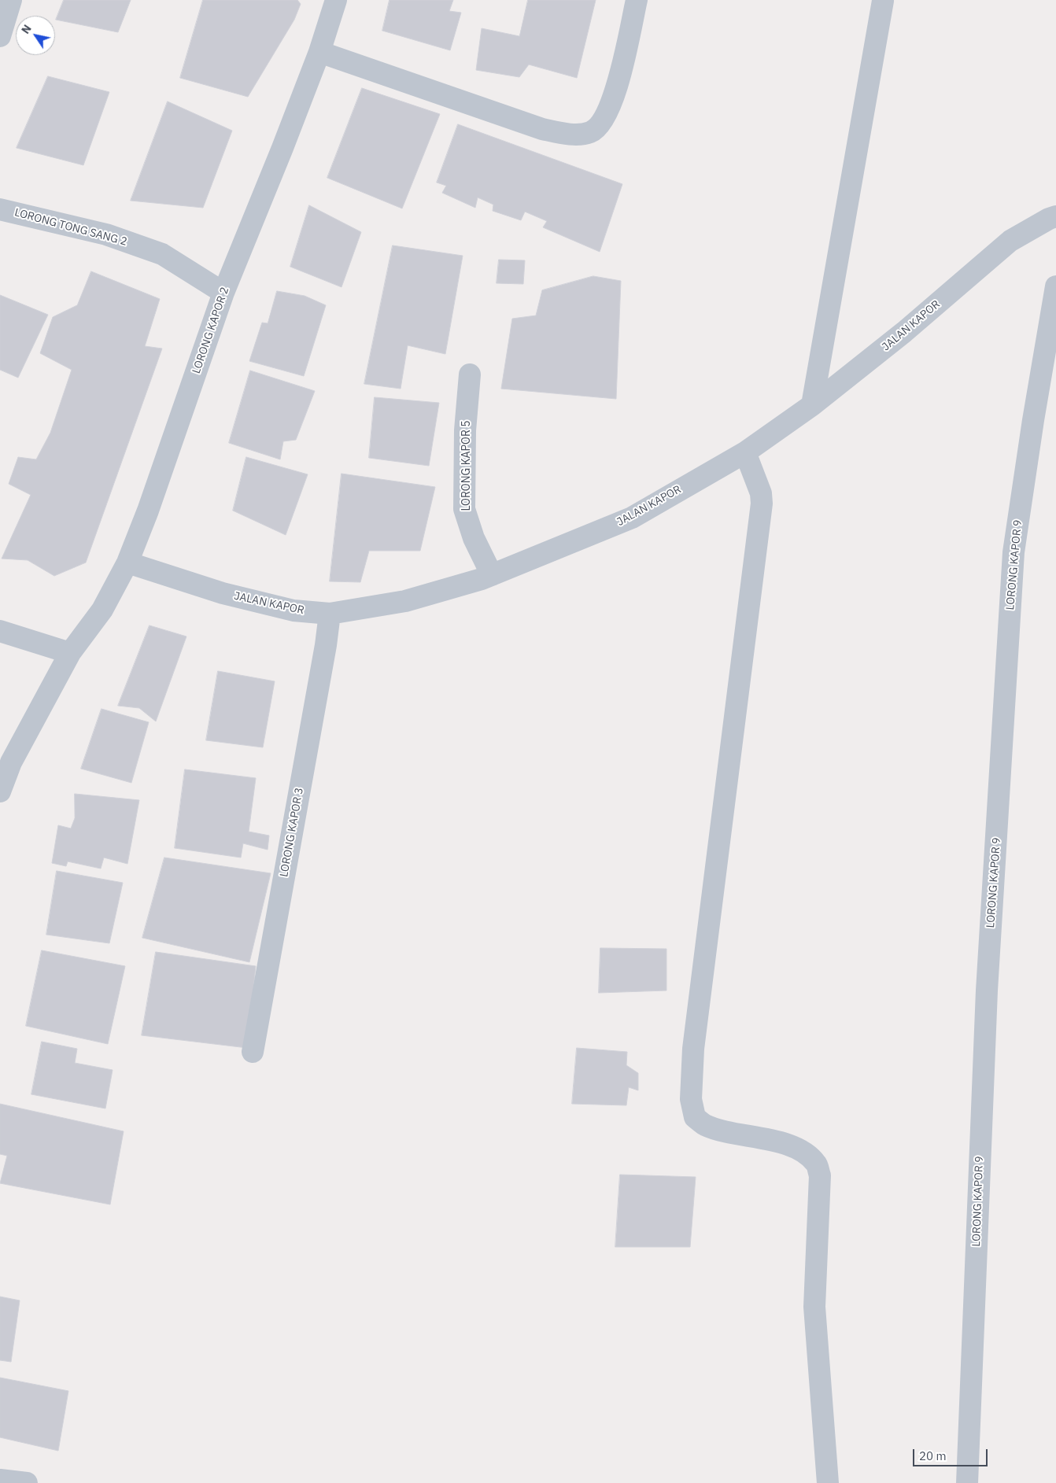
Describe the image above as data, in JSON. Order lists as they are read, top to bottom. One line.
{"streets":{"street":["LORONG TONG SANG 2","JALAN KAPOR","LORONG KAPOR 2","LORONG KAPOR 5","LORONG KAPOR 9","LORONG KAPOR 3"]},"crossings":[["LORONG TONG SANG 2","LORONG KAPOR 2"],["JALAN KAPOR","LORONG KAPOR 2"],["JALAN KAPOR","LORONG KAPOR 5"],["JALAN KAPOR","LORONG KAPOR 3"]],"scale_bar":"20 m","north":"top left"}
